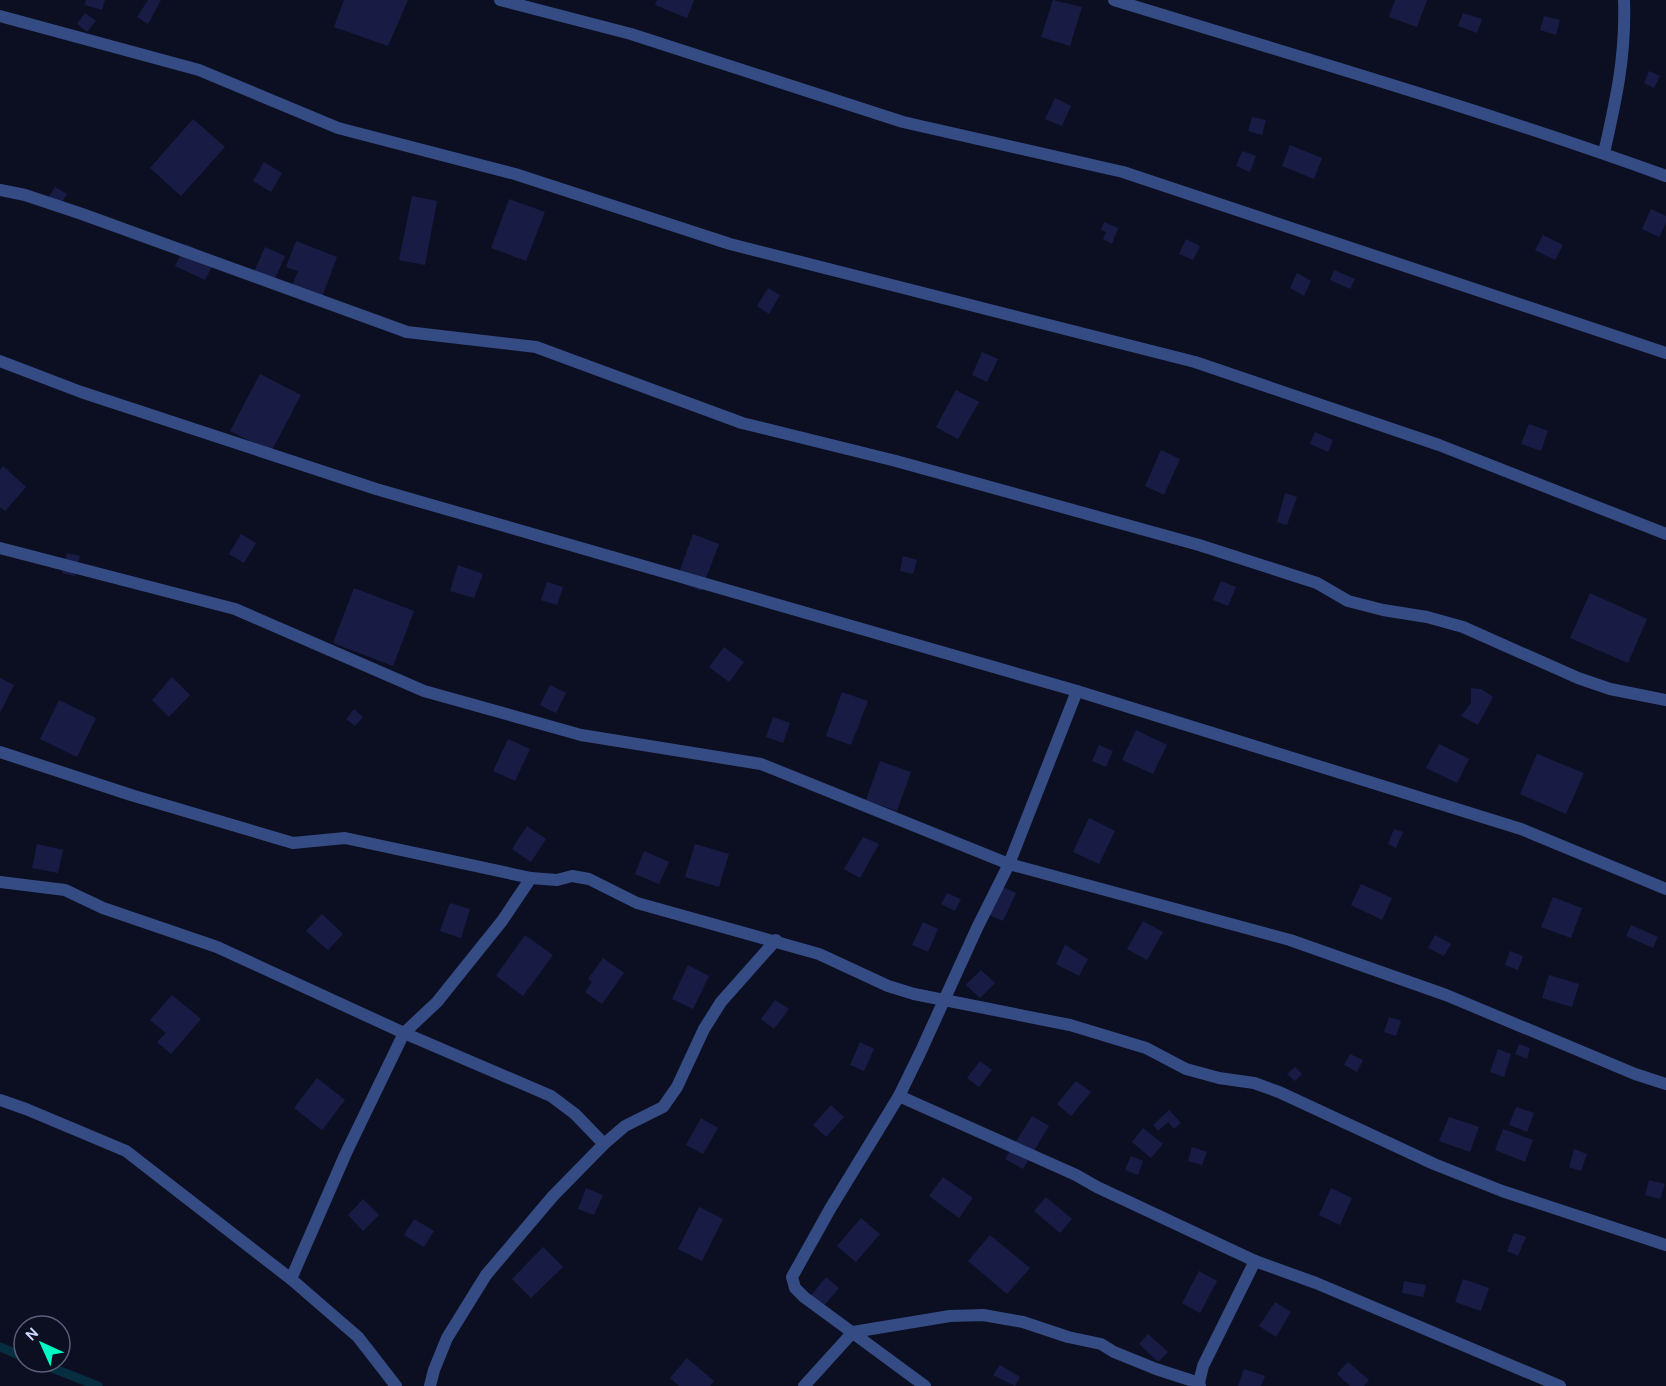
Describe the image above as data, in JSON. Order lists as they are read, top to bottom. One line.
{"north":"top left"}
